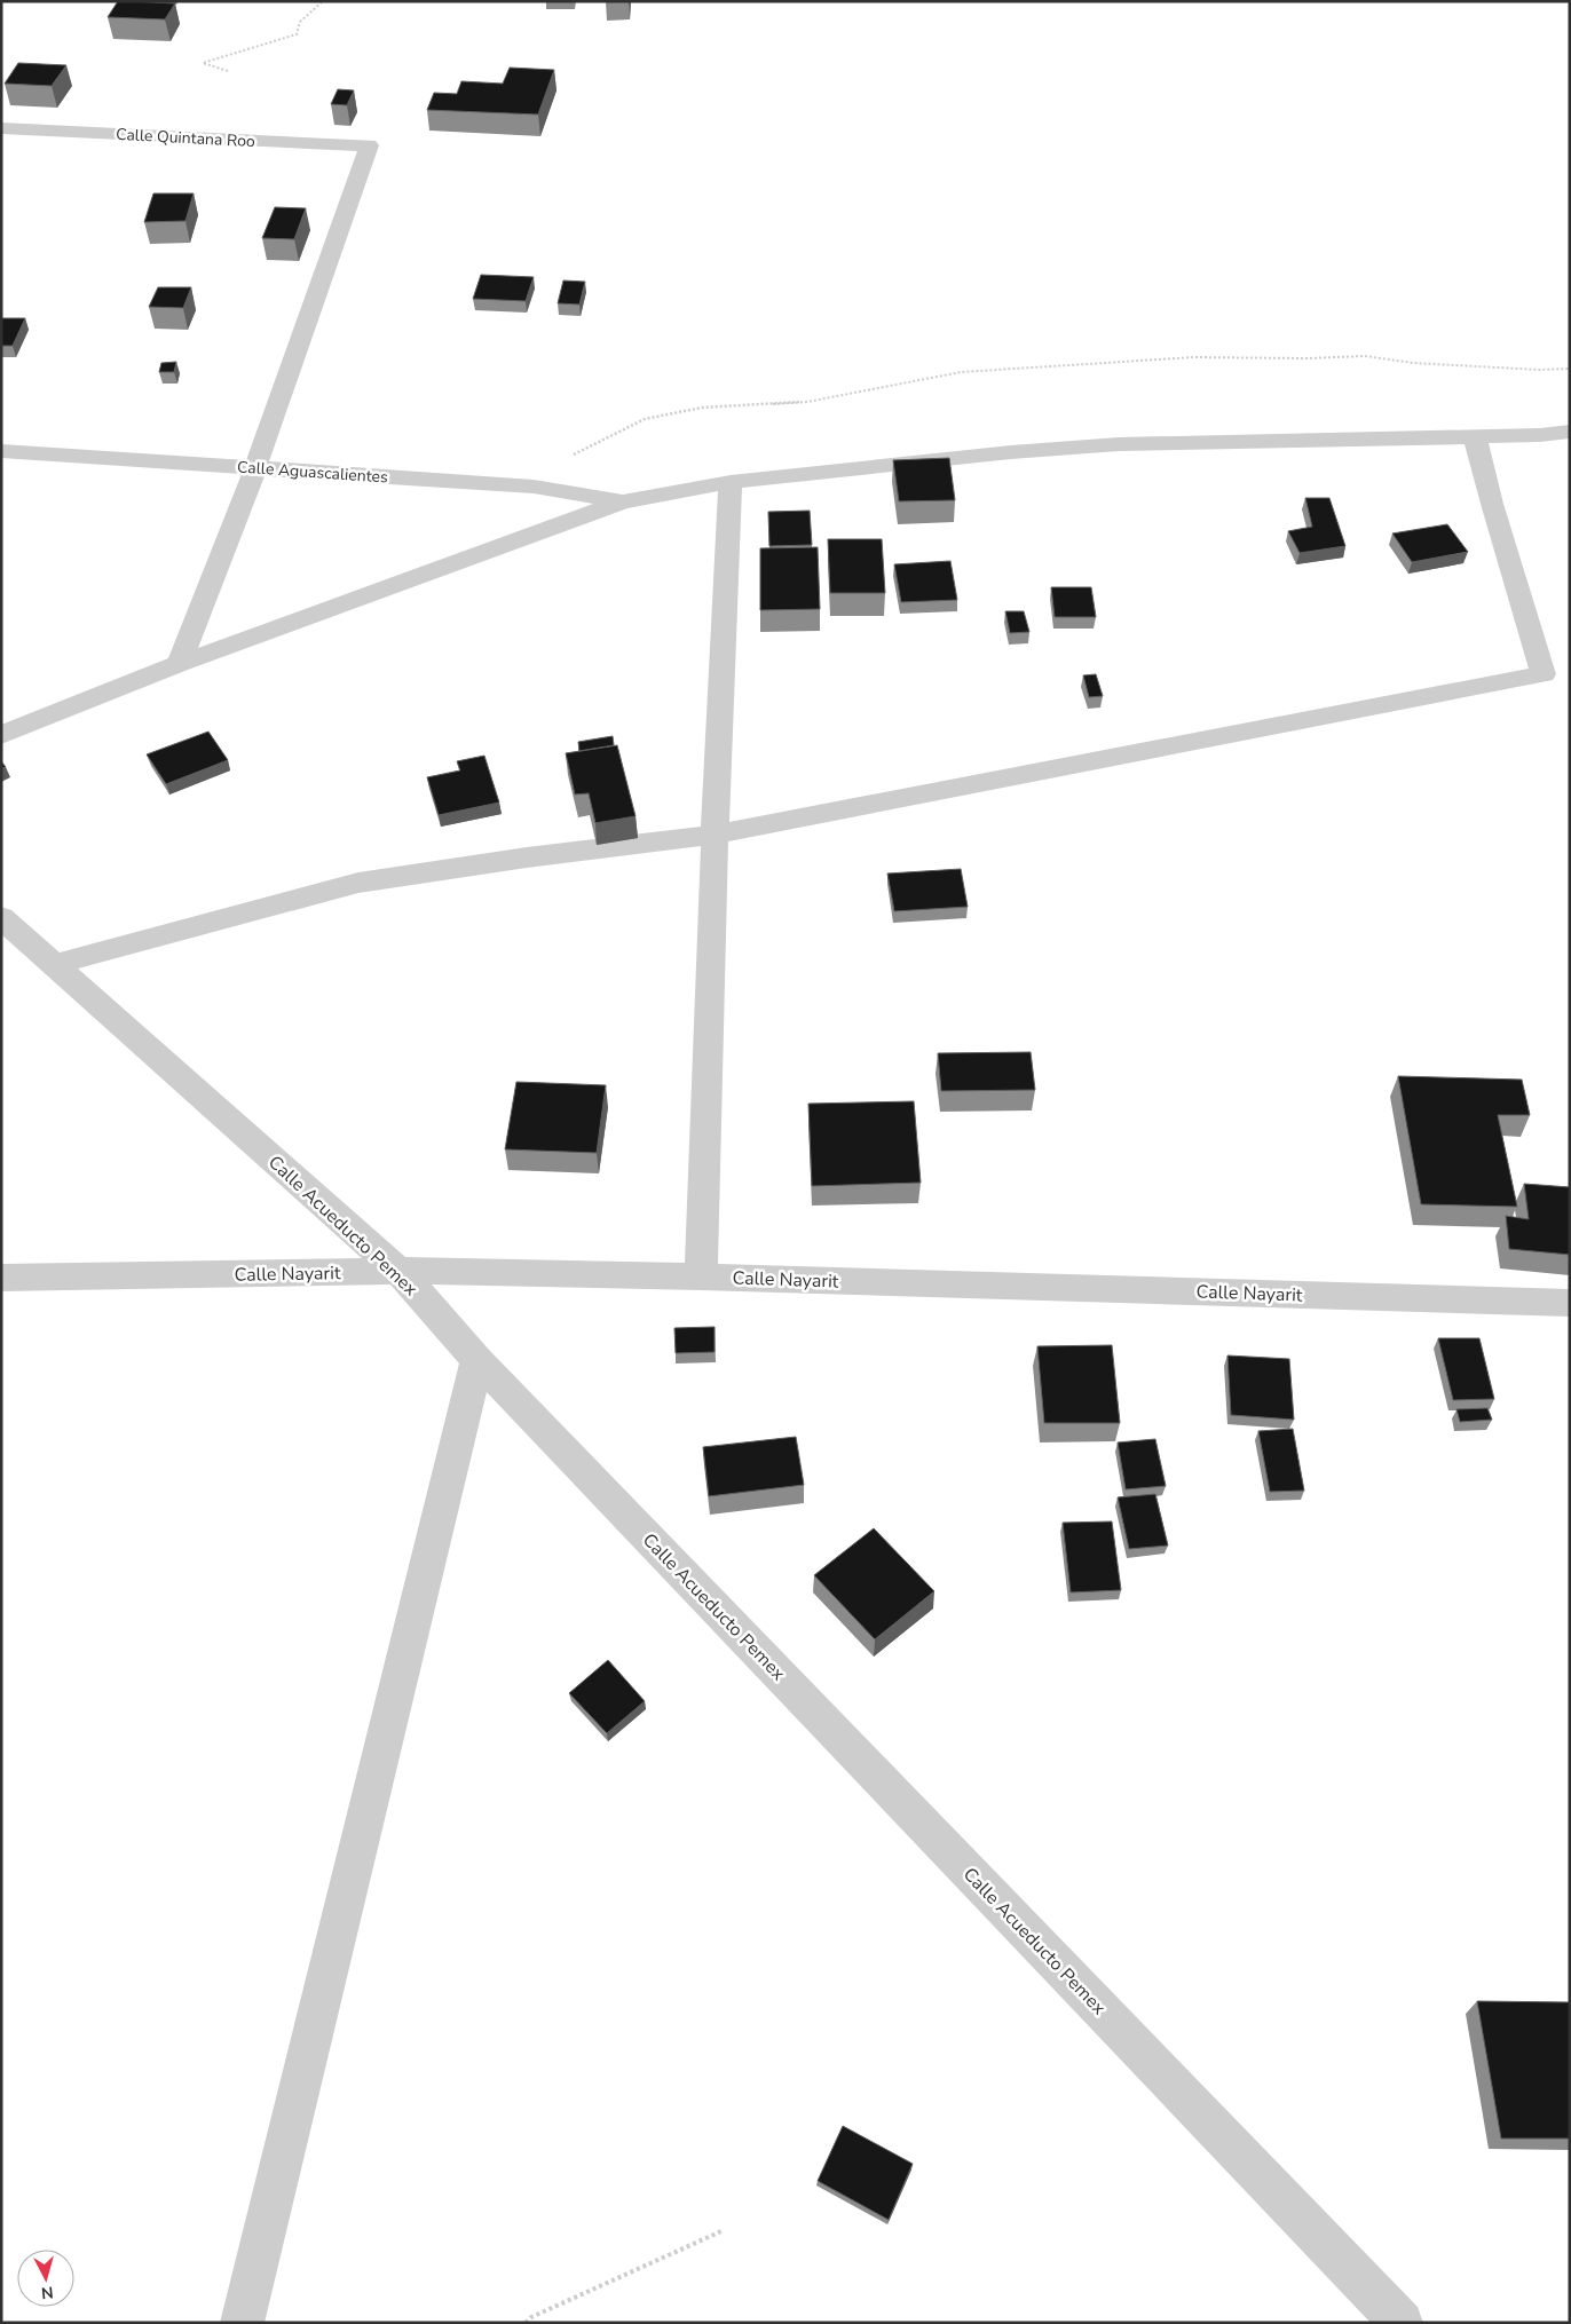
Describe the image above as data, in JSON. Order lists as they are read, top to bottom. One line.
{"streets":{"street":["Calle Quintana Roo","Calle Aguascalientes","Calle Acueducto Pemex","Calle Nayarit"]},"crossings":[["Calle Quintana Roo","Calle Aguascalientes"],["Calle Acueducto Pemex","Calle Nayarit"]],"north":"bottom"}
